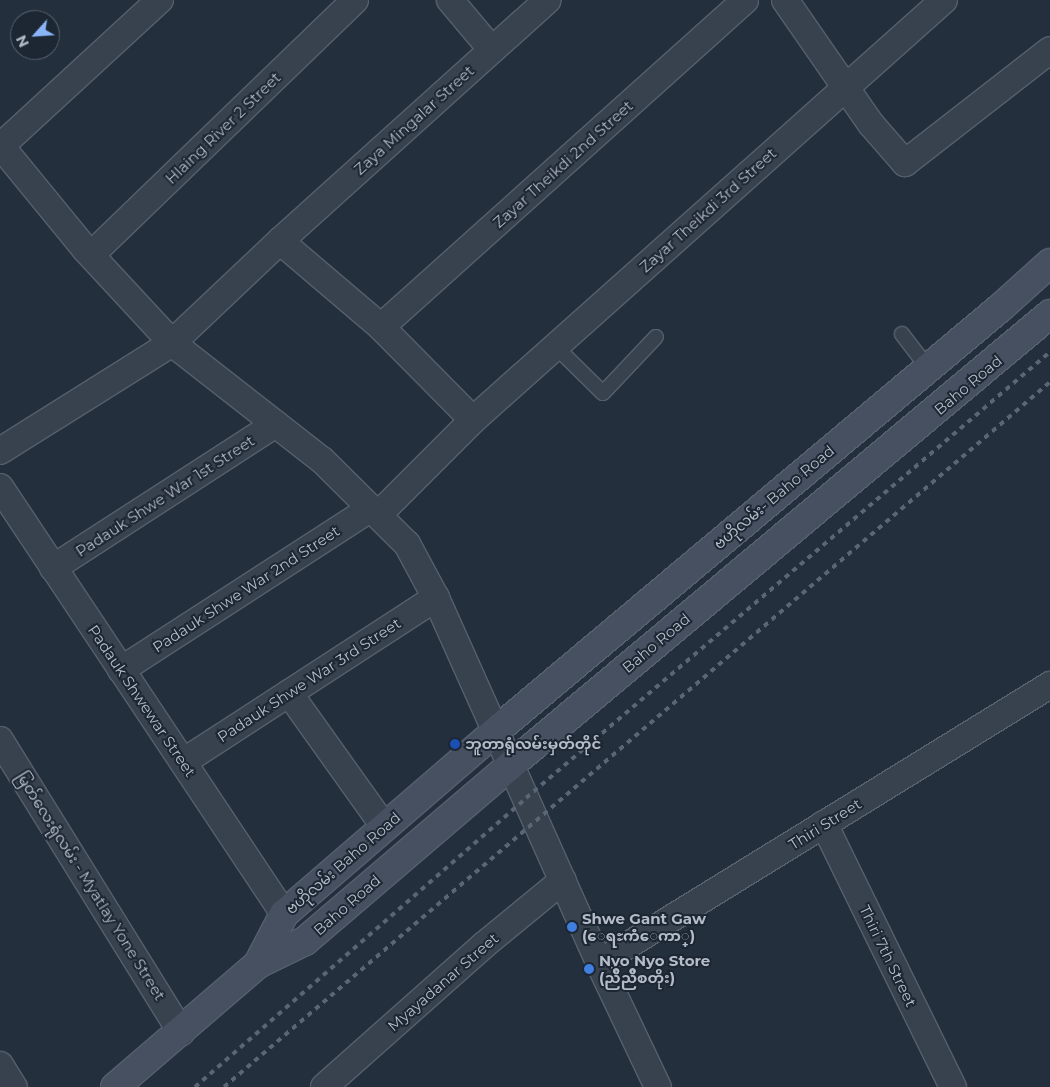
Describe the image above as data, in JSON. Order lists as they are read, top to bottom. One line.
{"streets":{"main road":["Baho Road","ဗဟိုလမ်း- Baho Road","ဗဟိုလမ်း Baho Road"],"street":["Zaya Mingalar Street","Hlaing River 2 Street","Zayar Theikdi 2nd Street","Zayar Theikdi 3rd Street","Padauk Shwe War 1st Street","Padauk Shwe War 2nd Street","Padauk Shwe War 3rd Street","Padauk Shwewar Street","Thiri Street","မြတ်လေးရုံလမ်း - Myatlay Yone Street","Thiri 7th Street","Myayadanar Street"]},"crossings":[["Zayar Theikdi 3rd Street","Padauk Shwe War 2nd Street"],["Baho Road","ဗဟိုလမ်း Baho Road"],["Padauk Shwe War 1st Street","Padauk Shwewar Street"],["ဗဟိုလမ်း- Baho Road","ဗဟိုလမ်း Baho Road"],["Padauk Shwe War 2nd Street","Padauk Shwewar Street"],["Padauk Shwe War 3rd Street","Padauk Shwewar Street"],["Padauk Shwewar Street","ဗဟိုလမ်း Baho Road"],["Thiri Street","Thiri 7th Street"],["ဗဟိုလမ်း Baho Road","မြတ်လေးရုံလမ်း - Myatlay Yone Street"]],"places":["ဘူတာရုံလမ်းမှတ်တိုင်","Shwe Gant Gaw (ေရႊကံံေကာ္)","Nyo Nyo Store (ညိဳညိဳစတိုး)"],"north":"bottom left"}
